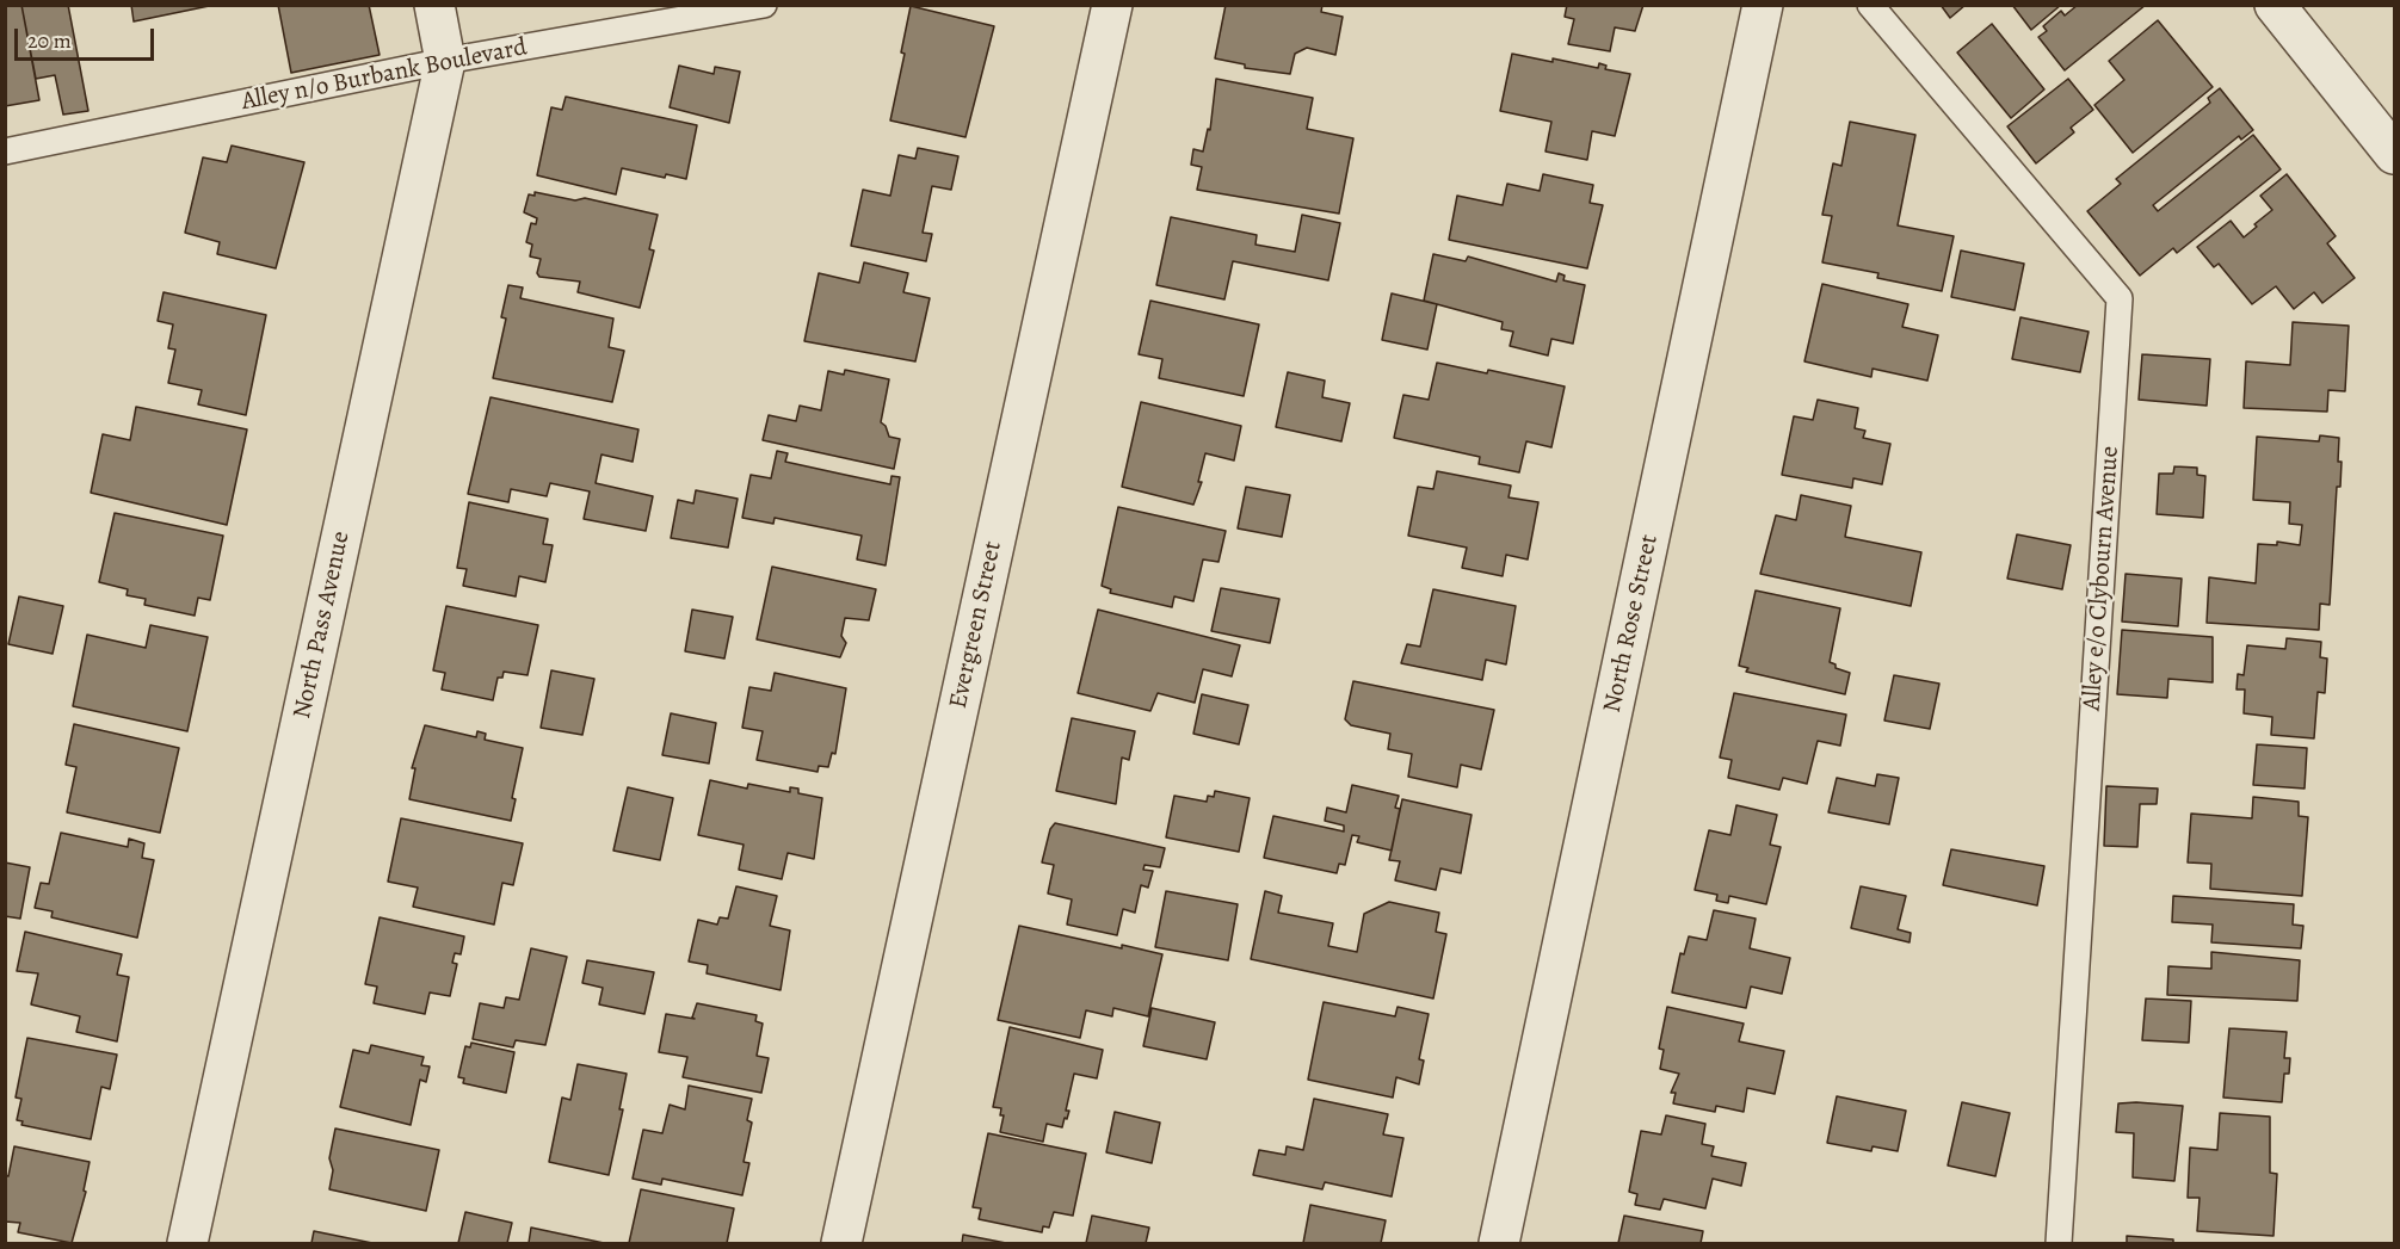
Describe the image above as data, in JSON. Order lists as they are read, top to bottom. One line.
{"streets":{"street":["North Rose Street","North Pass Avenue","Evergreen Street"],"lane":["Alley n/o Burbank Boulevard","Alley e/o Clybourn Avenue"]},"crossings":[["Alley n/o Burbank Boulevard","North Pass Avenue"]],"scale_bar":"20 m"}
